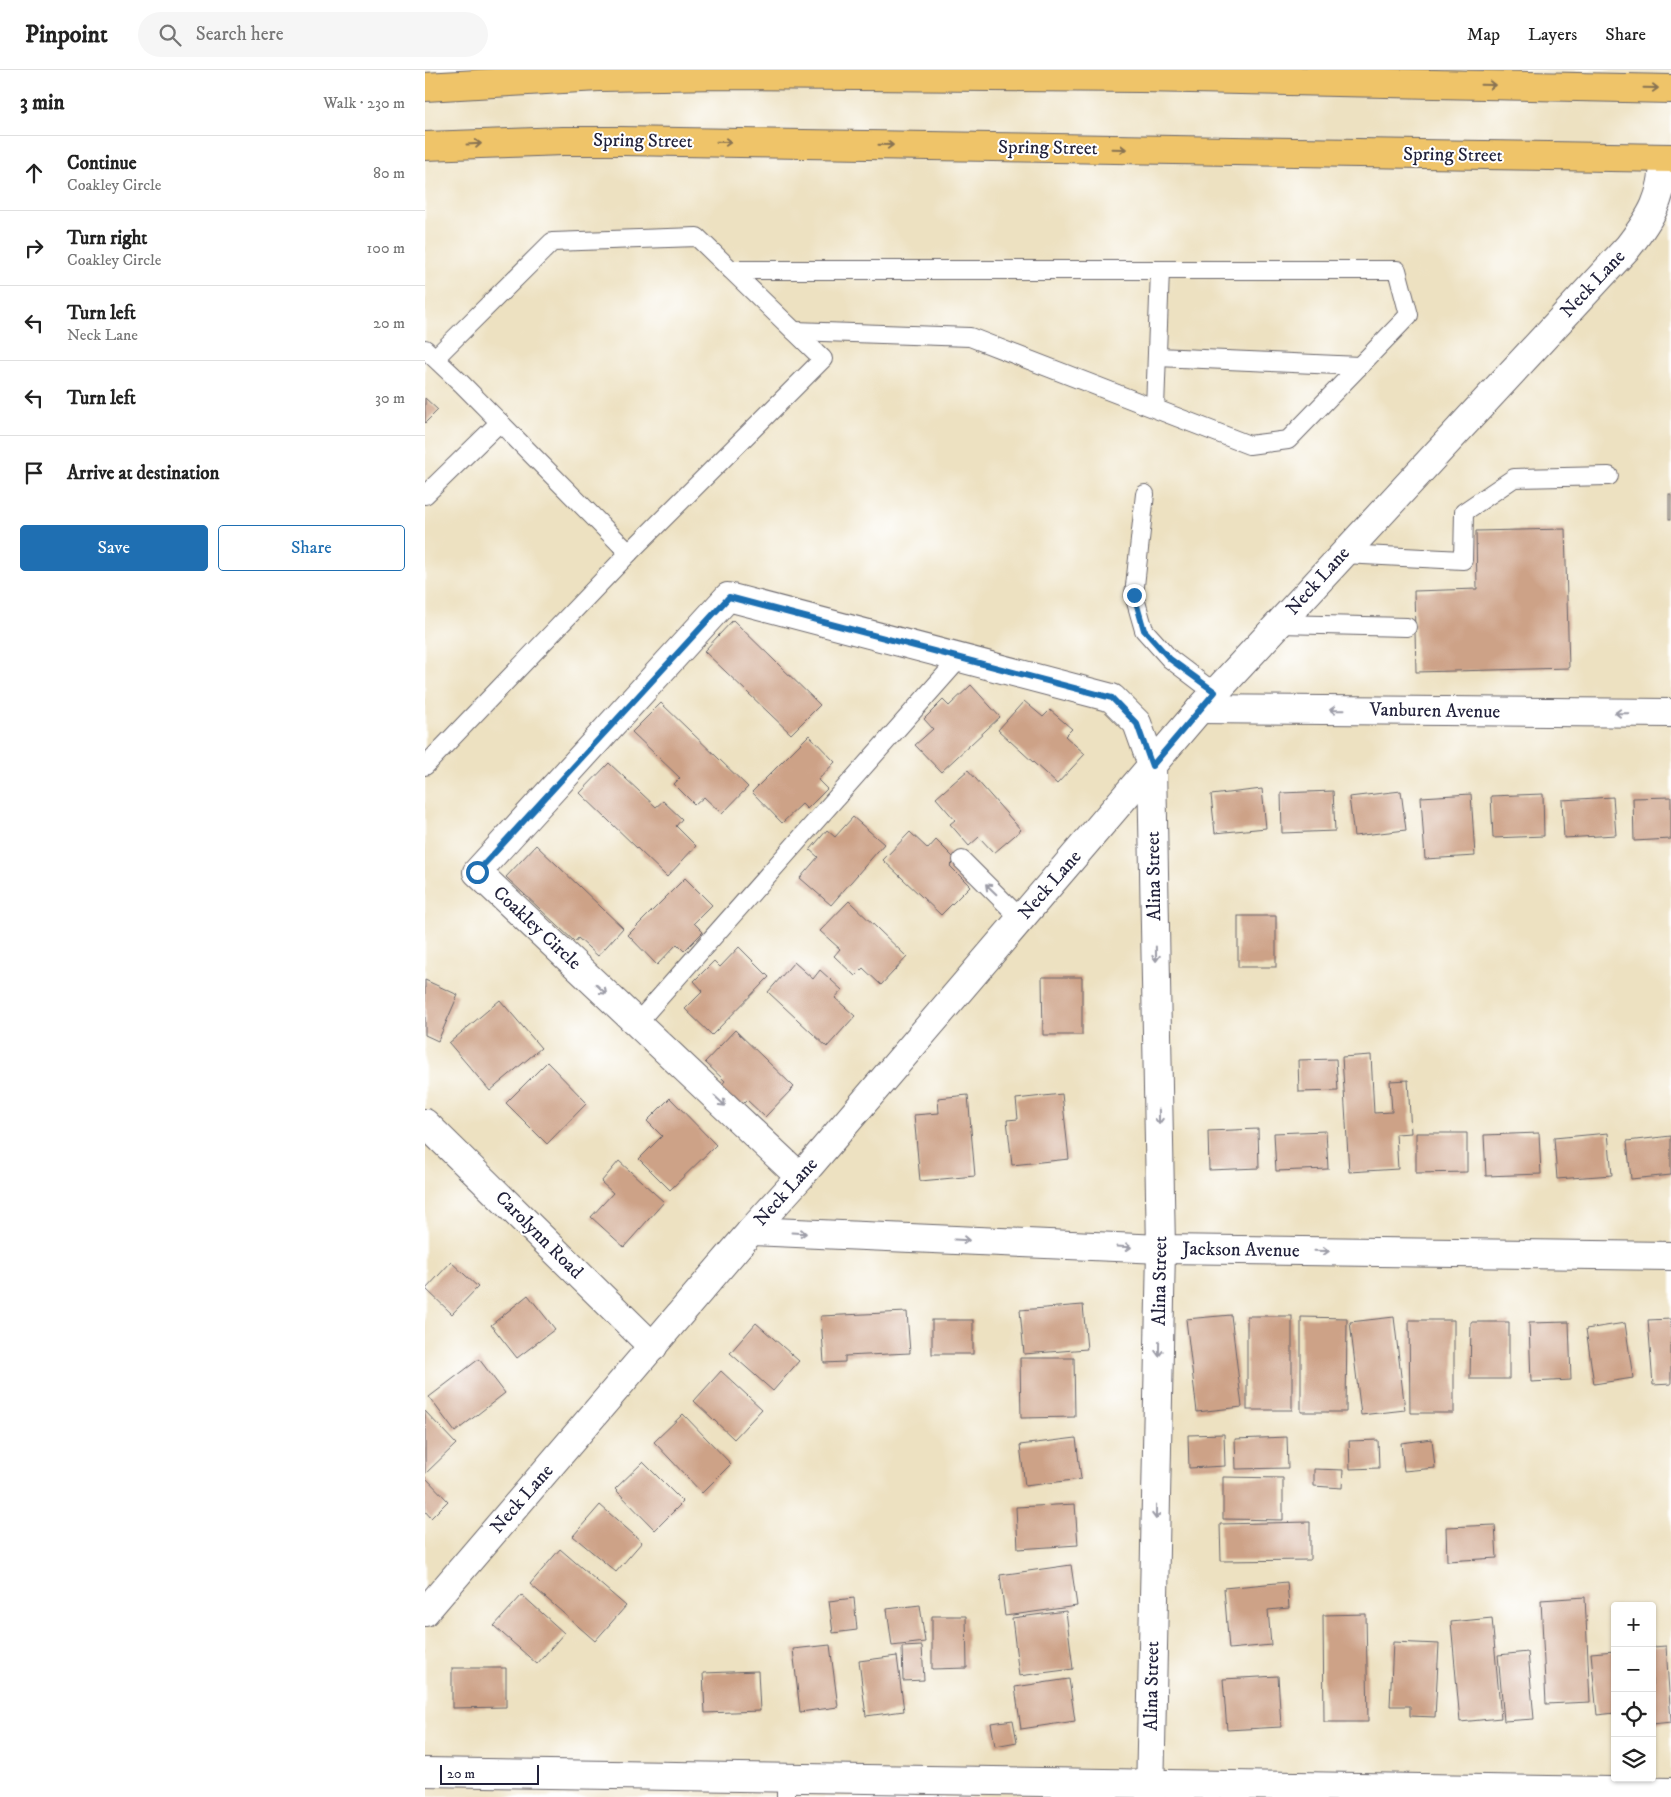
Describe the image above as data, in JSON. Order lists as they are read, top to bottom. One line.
{"streets":{"main road":["Spring Street"],"street":["Neck Lane","Vanburen Avenue","Alina Street","Coakley Circle","Carolynn Road","Jackson Avenue"]},"crossings":[["Spring Street","Neck Lane"],["Neck Lane","Vanburen Avenue"],["Neck Lane","Alina Street"],["Neck Lane","Coakley Circle"],["Neck Lane","Carolynn Road"],["Neck Lane","Jackson Avenue"],["Alina Street","Coakley Circle"],["Alina Street","Jackson Avenue"]],"one_way":["Vanburen Avenue","Alina Street","Jackson Avenue"],"scale_bar":"20 m","page":{"header":"Pinpoint","search":"Search here","nav":["Map","Layers","Share"],"heading":["3 min","Walk · 230 m"],"list":[["Continue","Coakley Circle","80 m"],["Turn right","Coakley Circle","100 m"],["Turn left","Neck Lane","20 m"],["Turn left","30 m"],"Arrive at destination"],"buttons":["Save","Share"],"map_buttons":["+","−"],"scale":"20 m"}}
